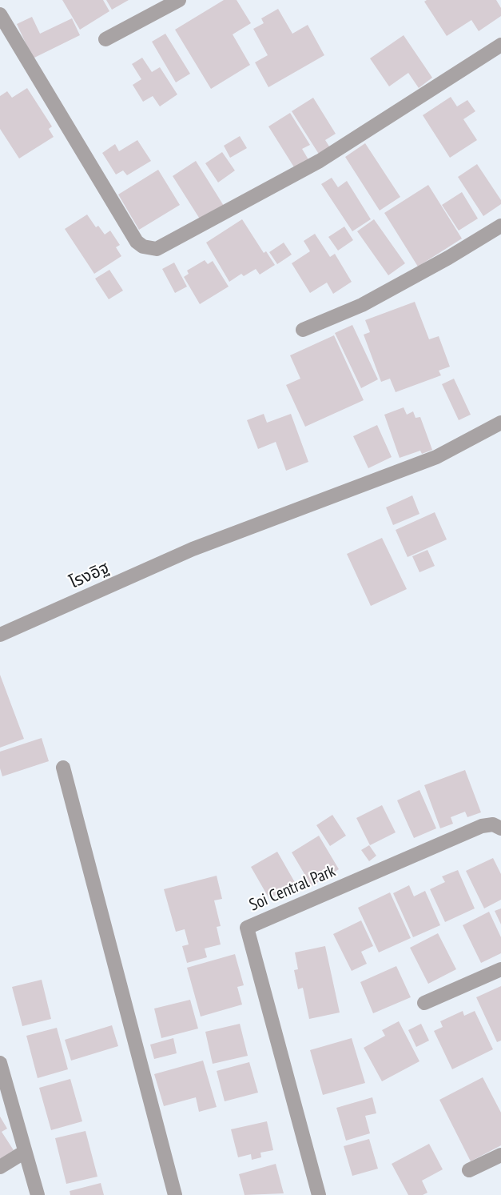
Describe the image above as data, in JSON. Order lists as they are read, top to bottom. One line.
{"streets":{"street":["โรงอิฐ","Soi Central Park"]}}
